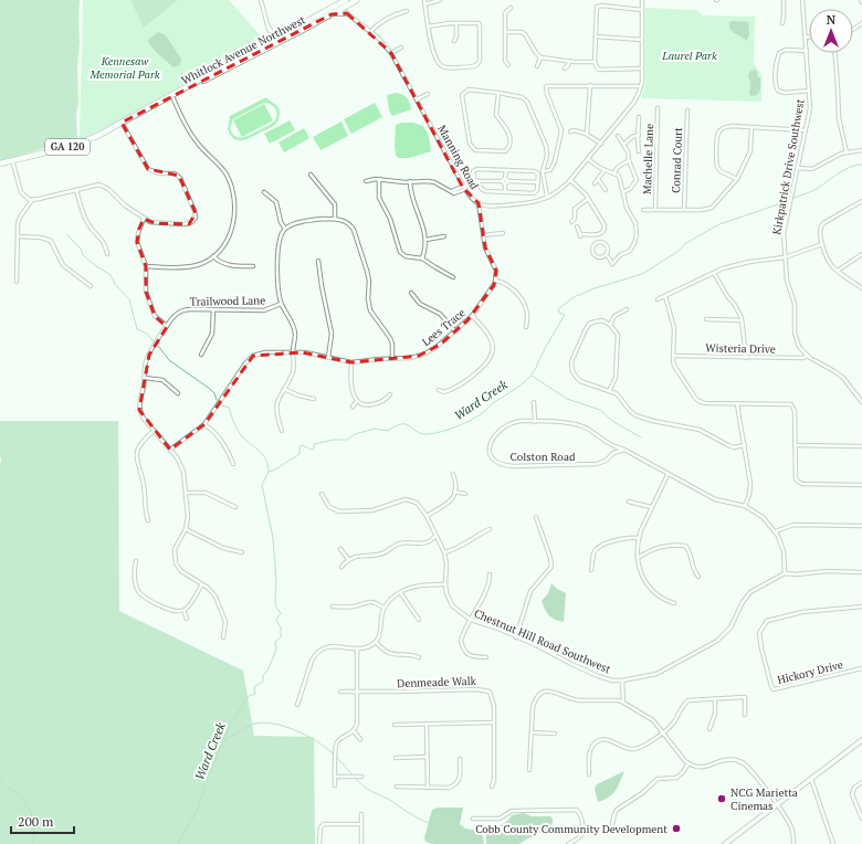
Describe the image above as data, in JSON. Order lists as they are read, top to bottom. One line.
{"streets":{"highway":["Whitlock Avenue Northwest","GA 120"],"street":["Manning Road","Machelle Lane","Conrad Court","Kirkpatrick Drive Southwest","Trailwood Lane","Lees Trace","Wisteria Drive","Colston Road","Chestnut Hill Road Southwest","Hickory Drive","Denmeade Walk"]},"crossings":[["Whitlock Avenue Northwest","Manning Road"],["Kirkpatrick Drive Southwest","Wisteria Drive"],["Colston Road","Chestnut Hill Road Southwest"]],"water":["Ward Creek"],"parks":["Laurel Park","Kennesaw Memorial Park"],"places":["NCG Marietta Cinemas","Cobb County Community Development"],"scale_bar":"200 m","north":"top"}
